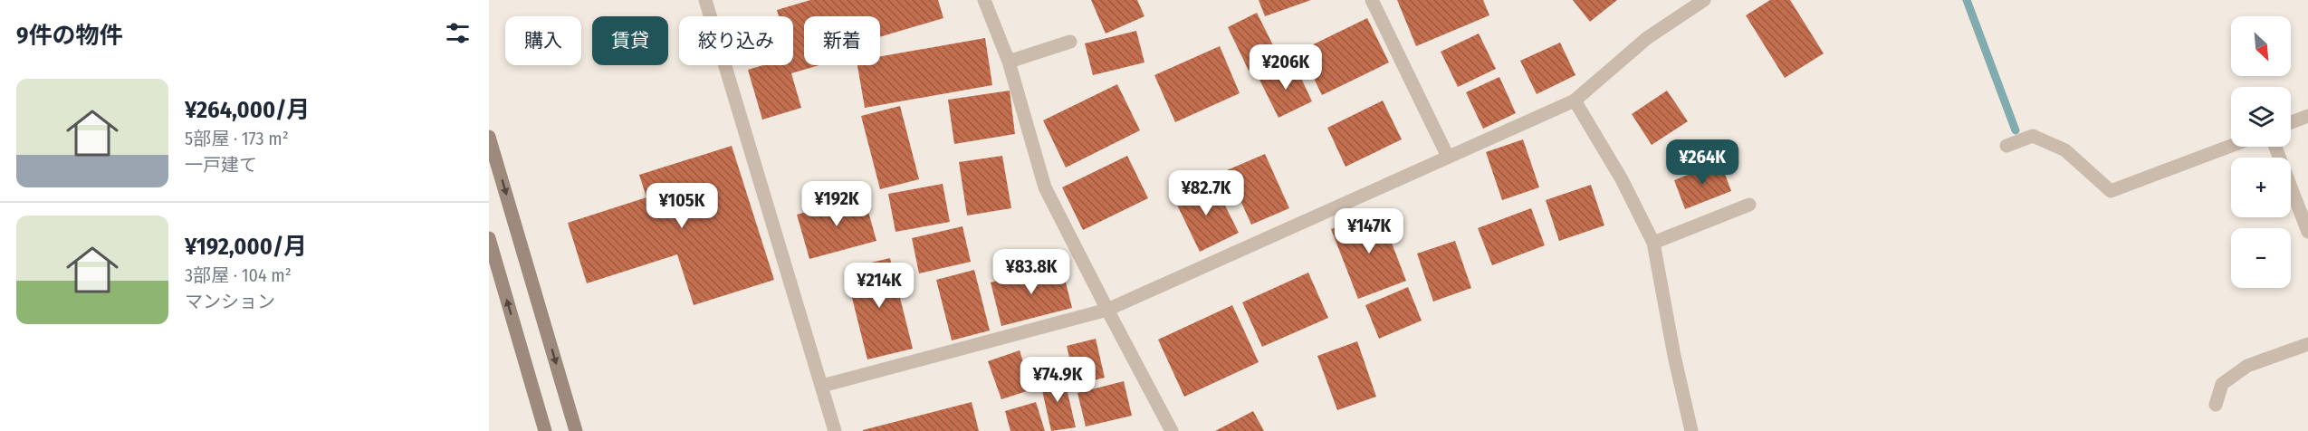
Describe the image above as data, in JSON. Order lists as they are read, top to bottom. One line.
{"north":"bottom right","page":{"heading":"9件の物件","map_buttons":["+","−"],"chip":["購入","賃貸","絞り込み","新着"],"price":["¥206K","¥264K","¥82.7K","¥192K","¥105K","¥147K","¥83.8K","¥214K","¥74.9K"],"list":[{"name":"¥264,000/月","note":"5部屋 · 173 m² · 一戸建て"},{"name":"¥192,000/月","note":"3部屋 · 104 m² · マンション"}]}}
